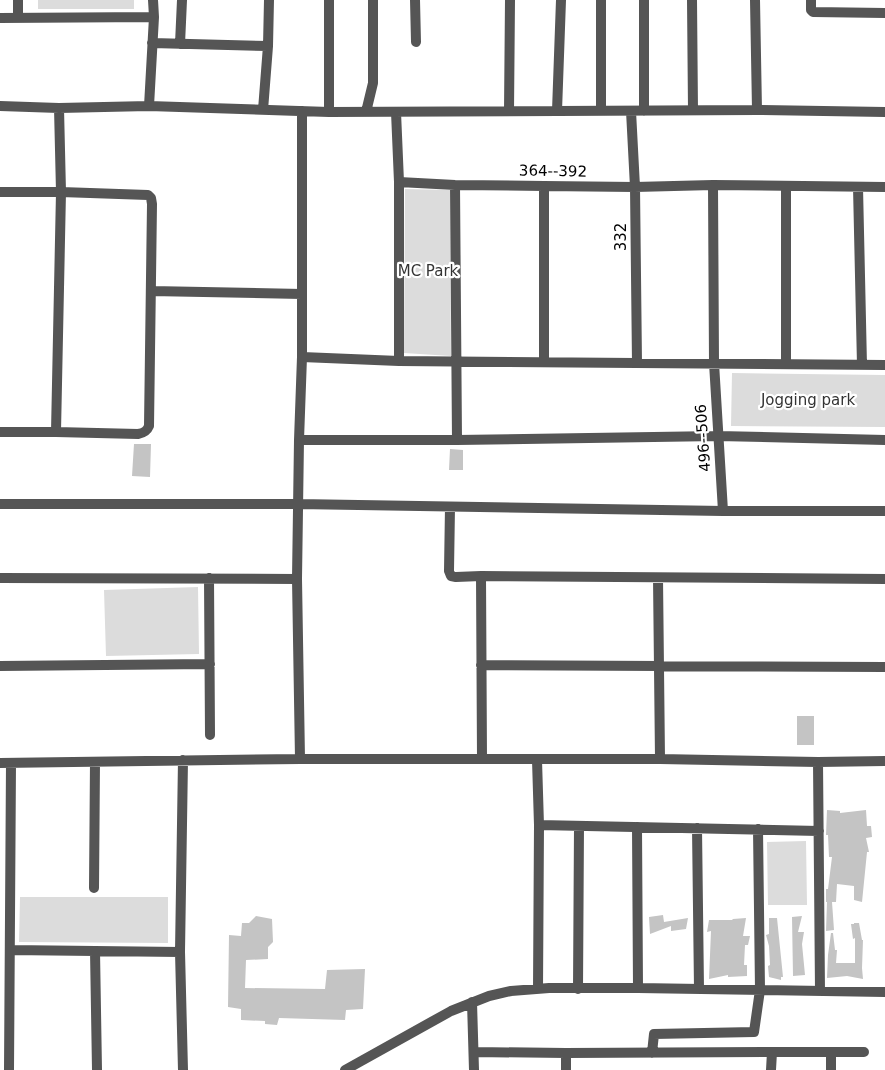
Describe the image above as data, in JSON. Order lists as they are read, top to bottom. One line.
{"streets":{"street":["364--392","332","496--506"]},"crossings":[["364--392","332"],["364--392","496--506"]],"parks":["MC Park","Jogging park"]}
